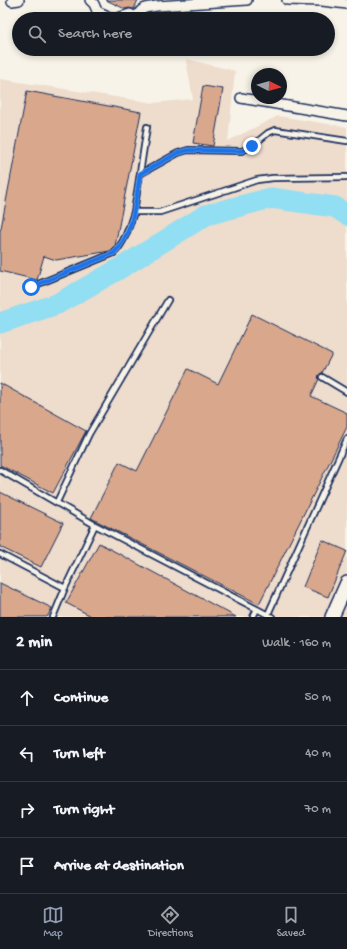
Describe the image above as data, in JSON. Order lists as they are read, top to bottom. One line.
{"north":"right","page":{"search":"Search here","heading":["2 min","Walk · 160 m"],"list":[["Continue","50 m"],["Turn left","40 m"],["Turn right","70 m"],"Arrive at destination"],"nav":["Map","Directions","Saved"]}}
